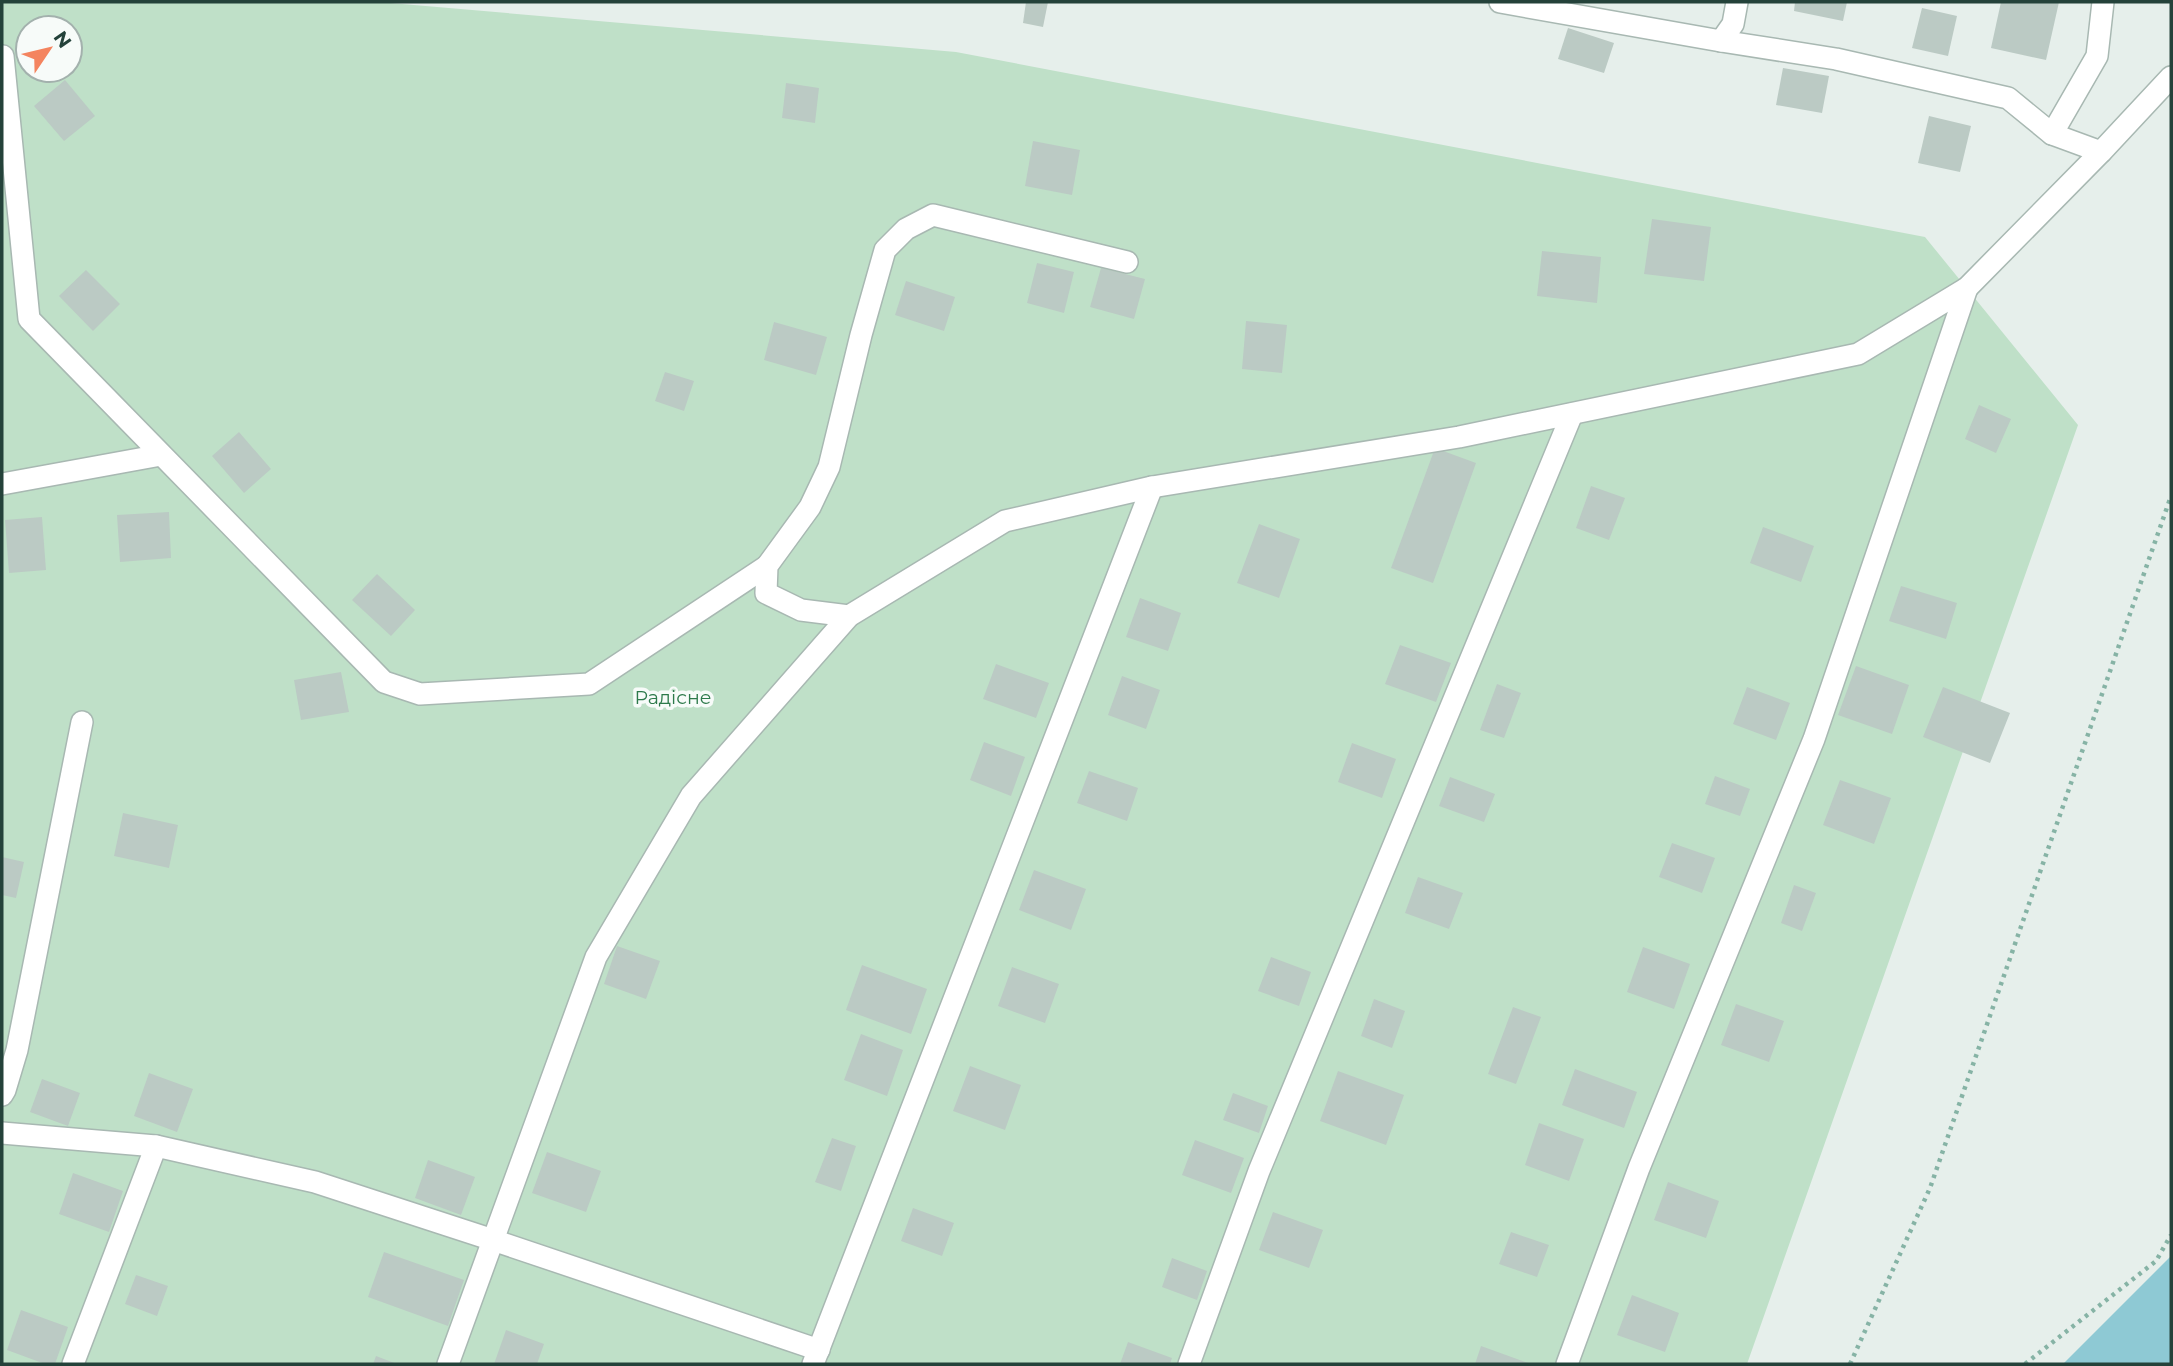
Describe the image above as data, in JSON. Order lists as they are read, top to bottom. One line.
{"parks":["Радісне"],"north":"top right"}
